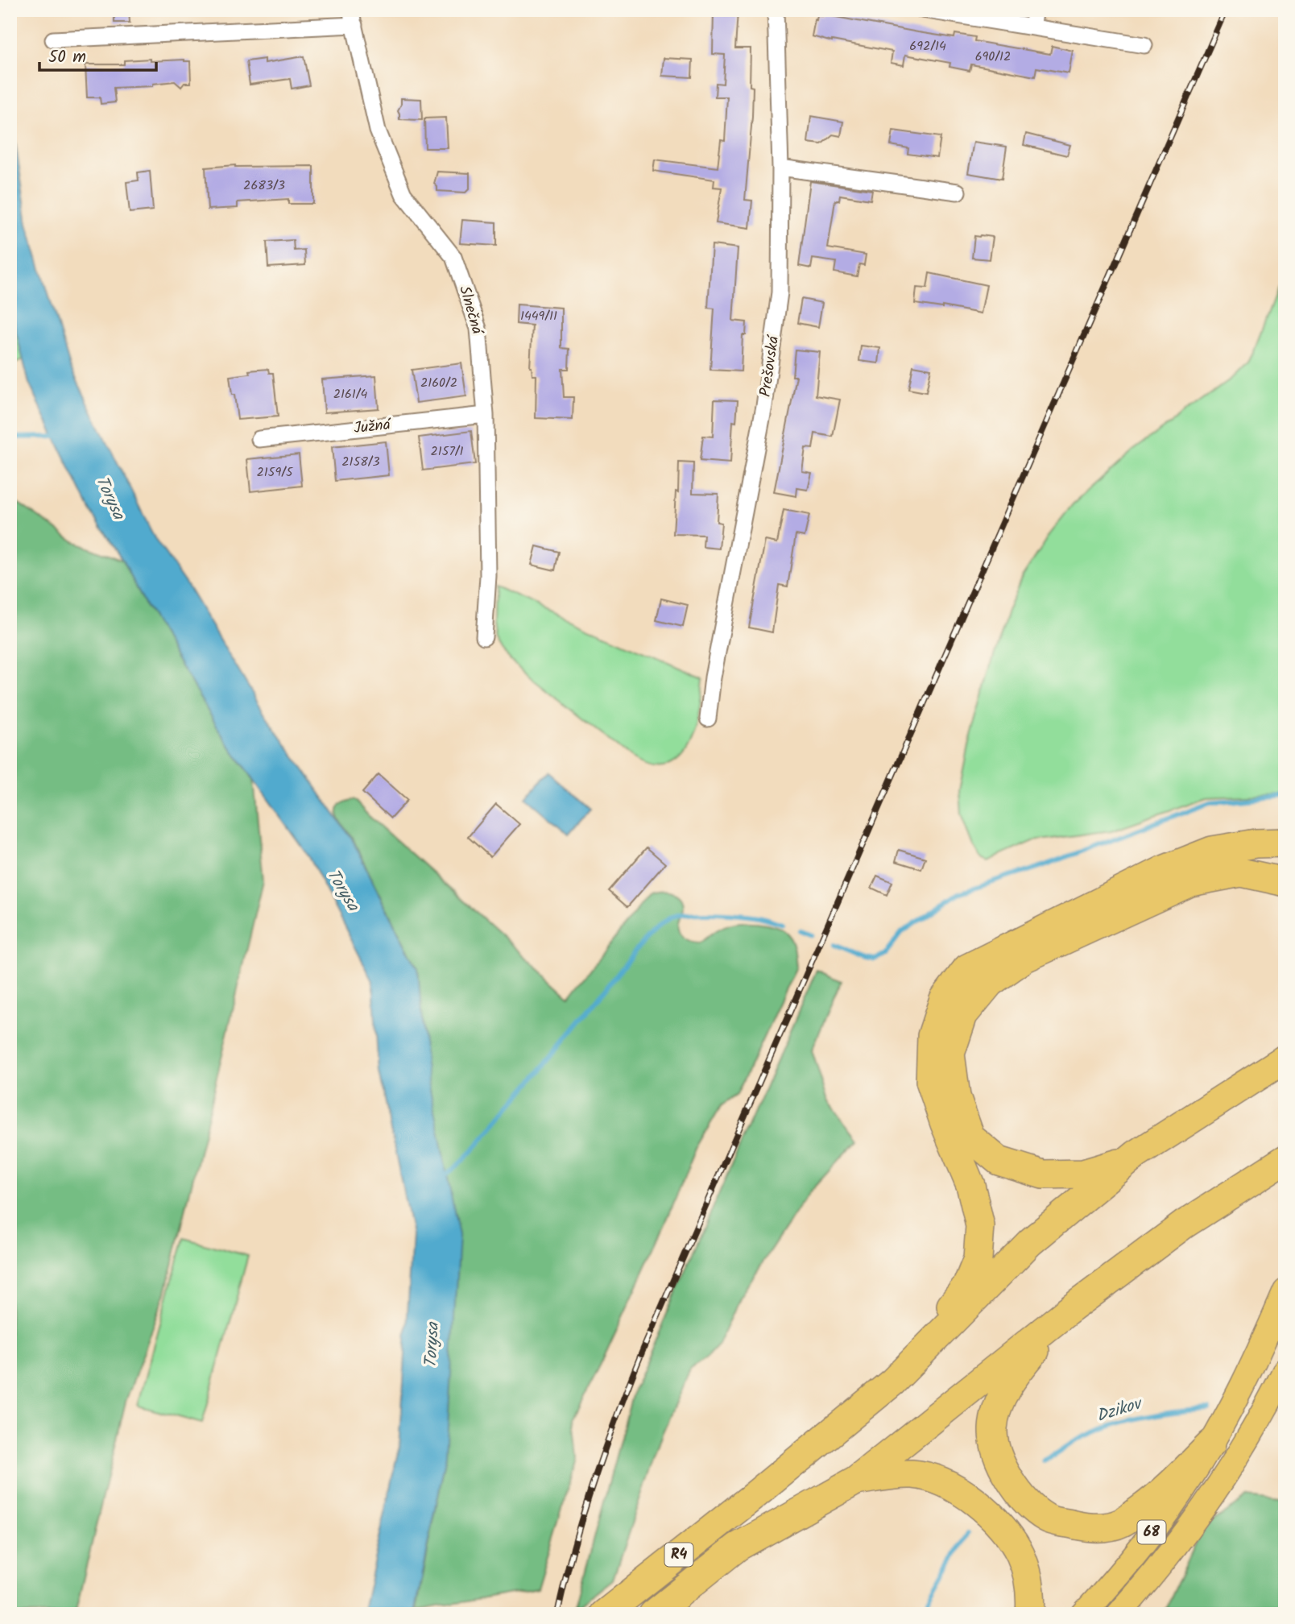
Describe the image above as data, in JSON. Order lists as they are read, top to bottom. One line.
{"streets":{"highway":["R4"],"main road":["68"],"street":["Slnečná","Prešovská","Južná"]},"crossings":[["Slnečná","Južná"]],"water":["Torysa","Dzikov"],"house_numbers":["692/14","690/12","2683/3","1449/11","2160/2","2161/4","2157/1","2158/3","2159/5"],"scale_bar":"50 m"}
